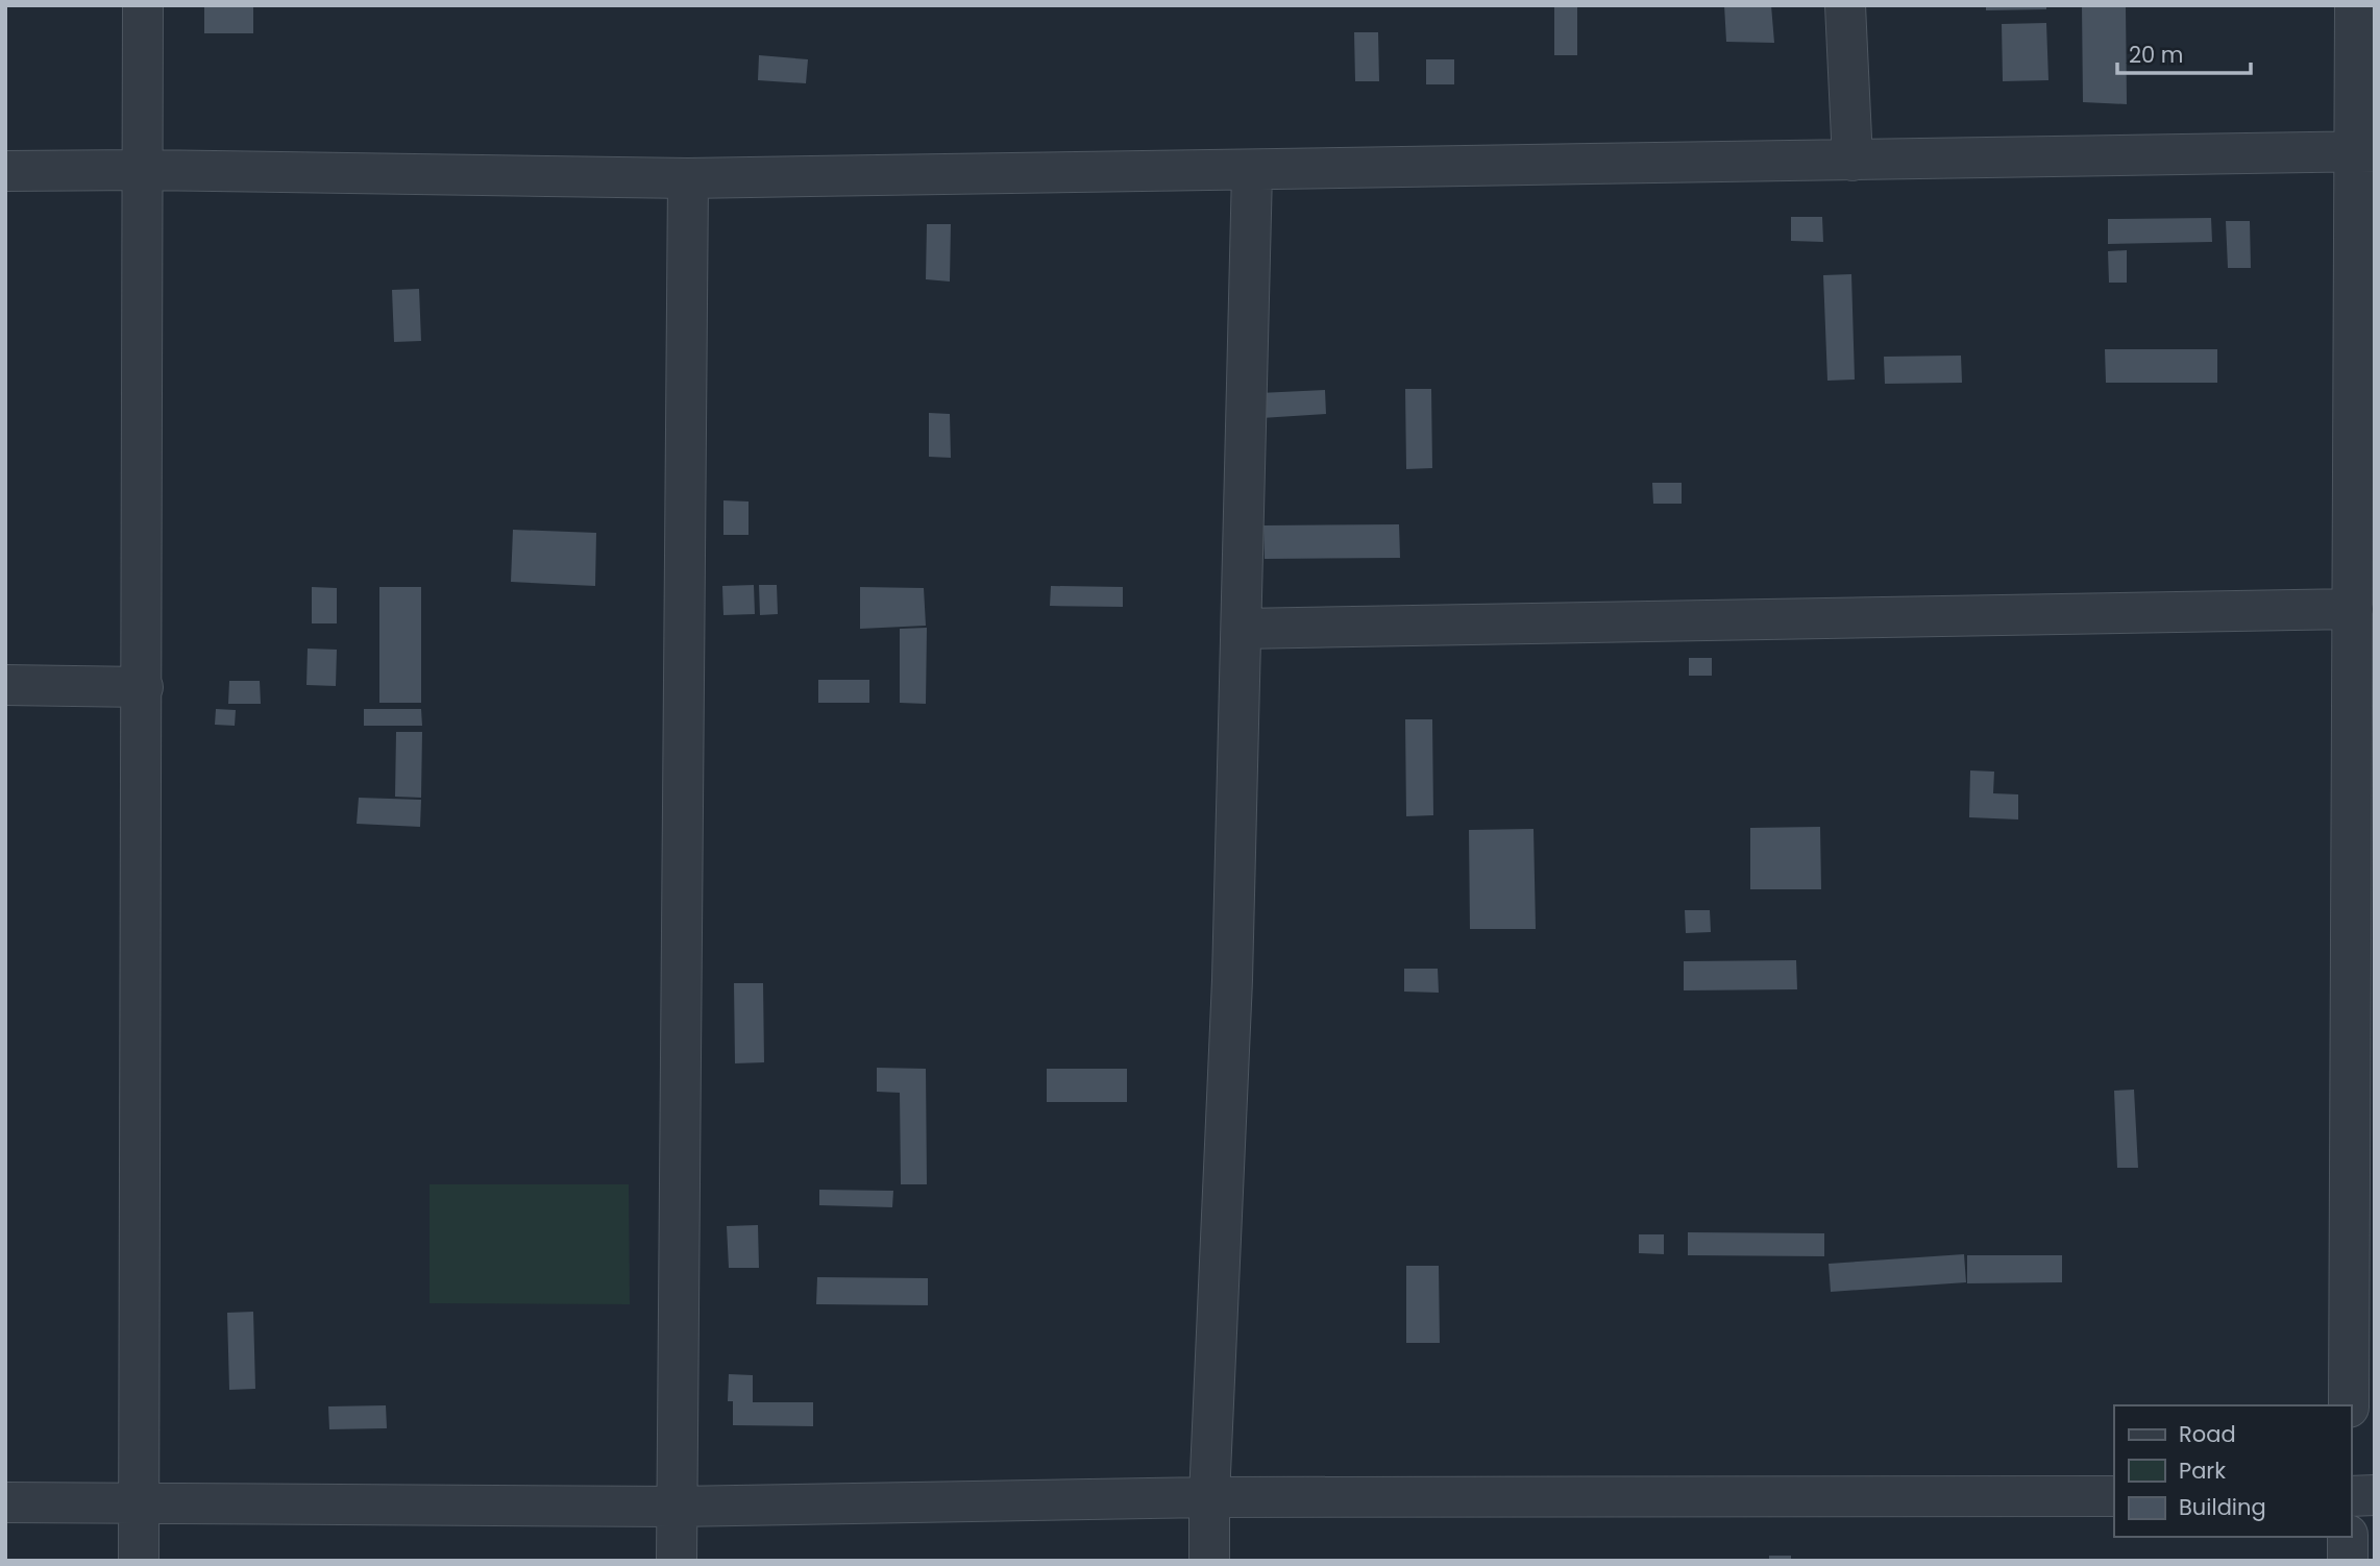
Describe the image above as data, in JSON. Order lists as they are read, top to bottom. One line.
{"legend":["Road","Park","Building"],"scale_bar":"20 m"}
